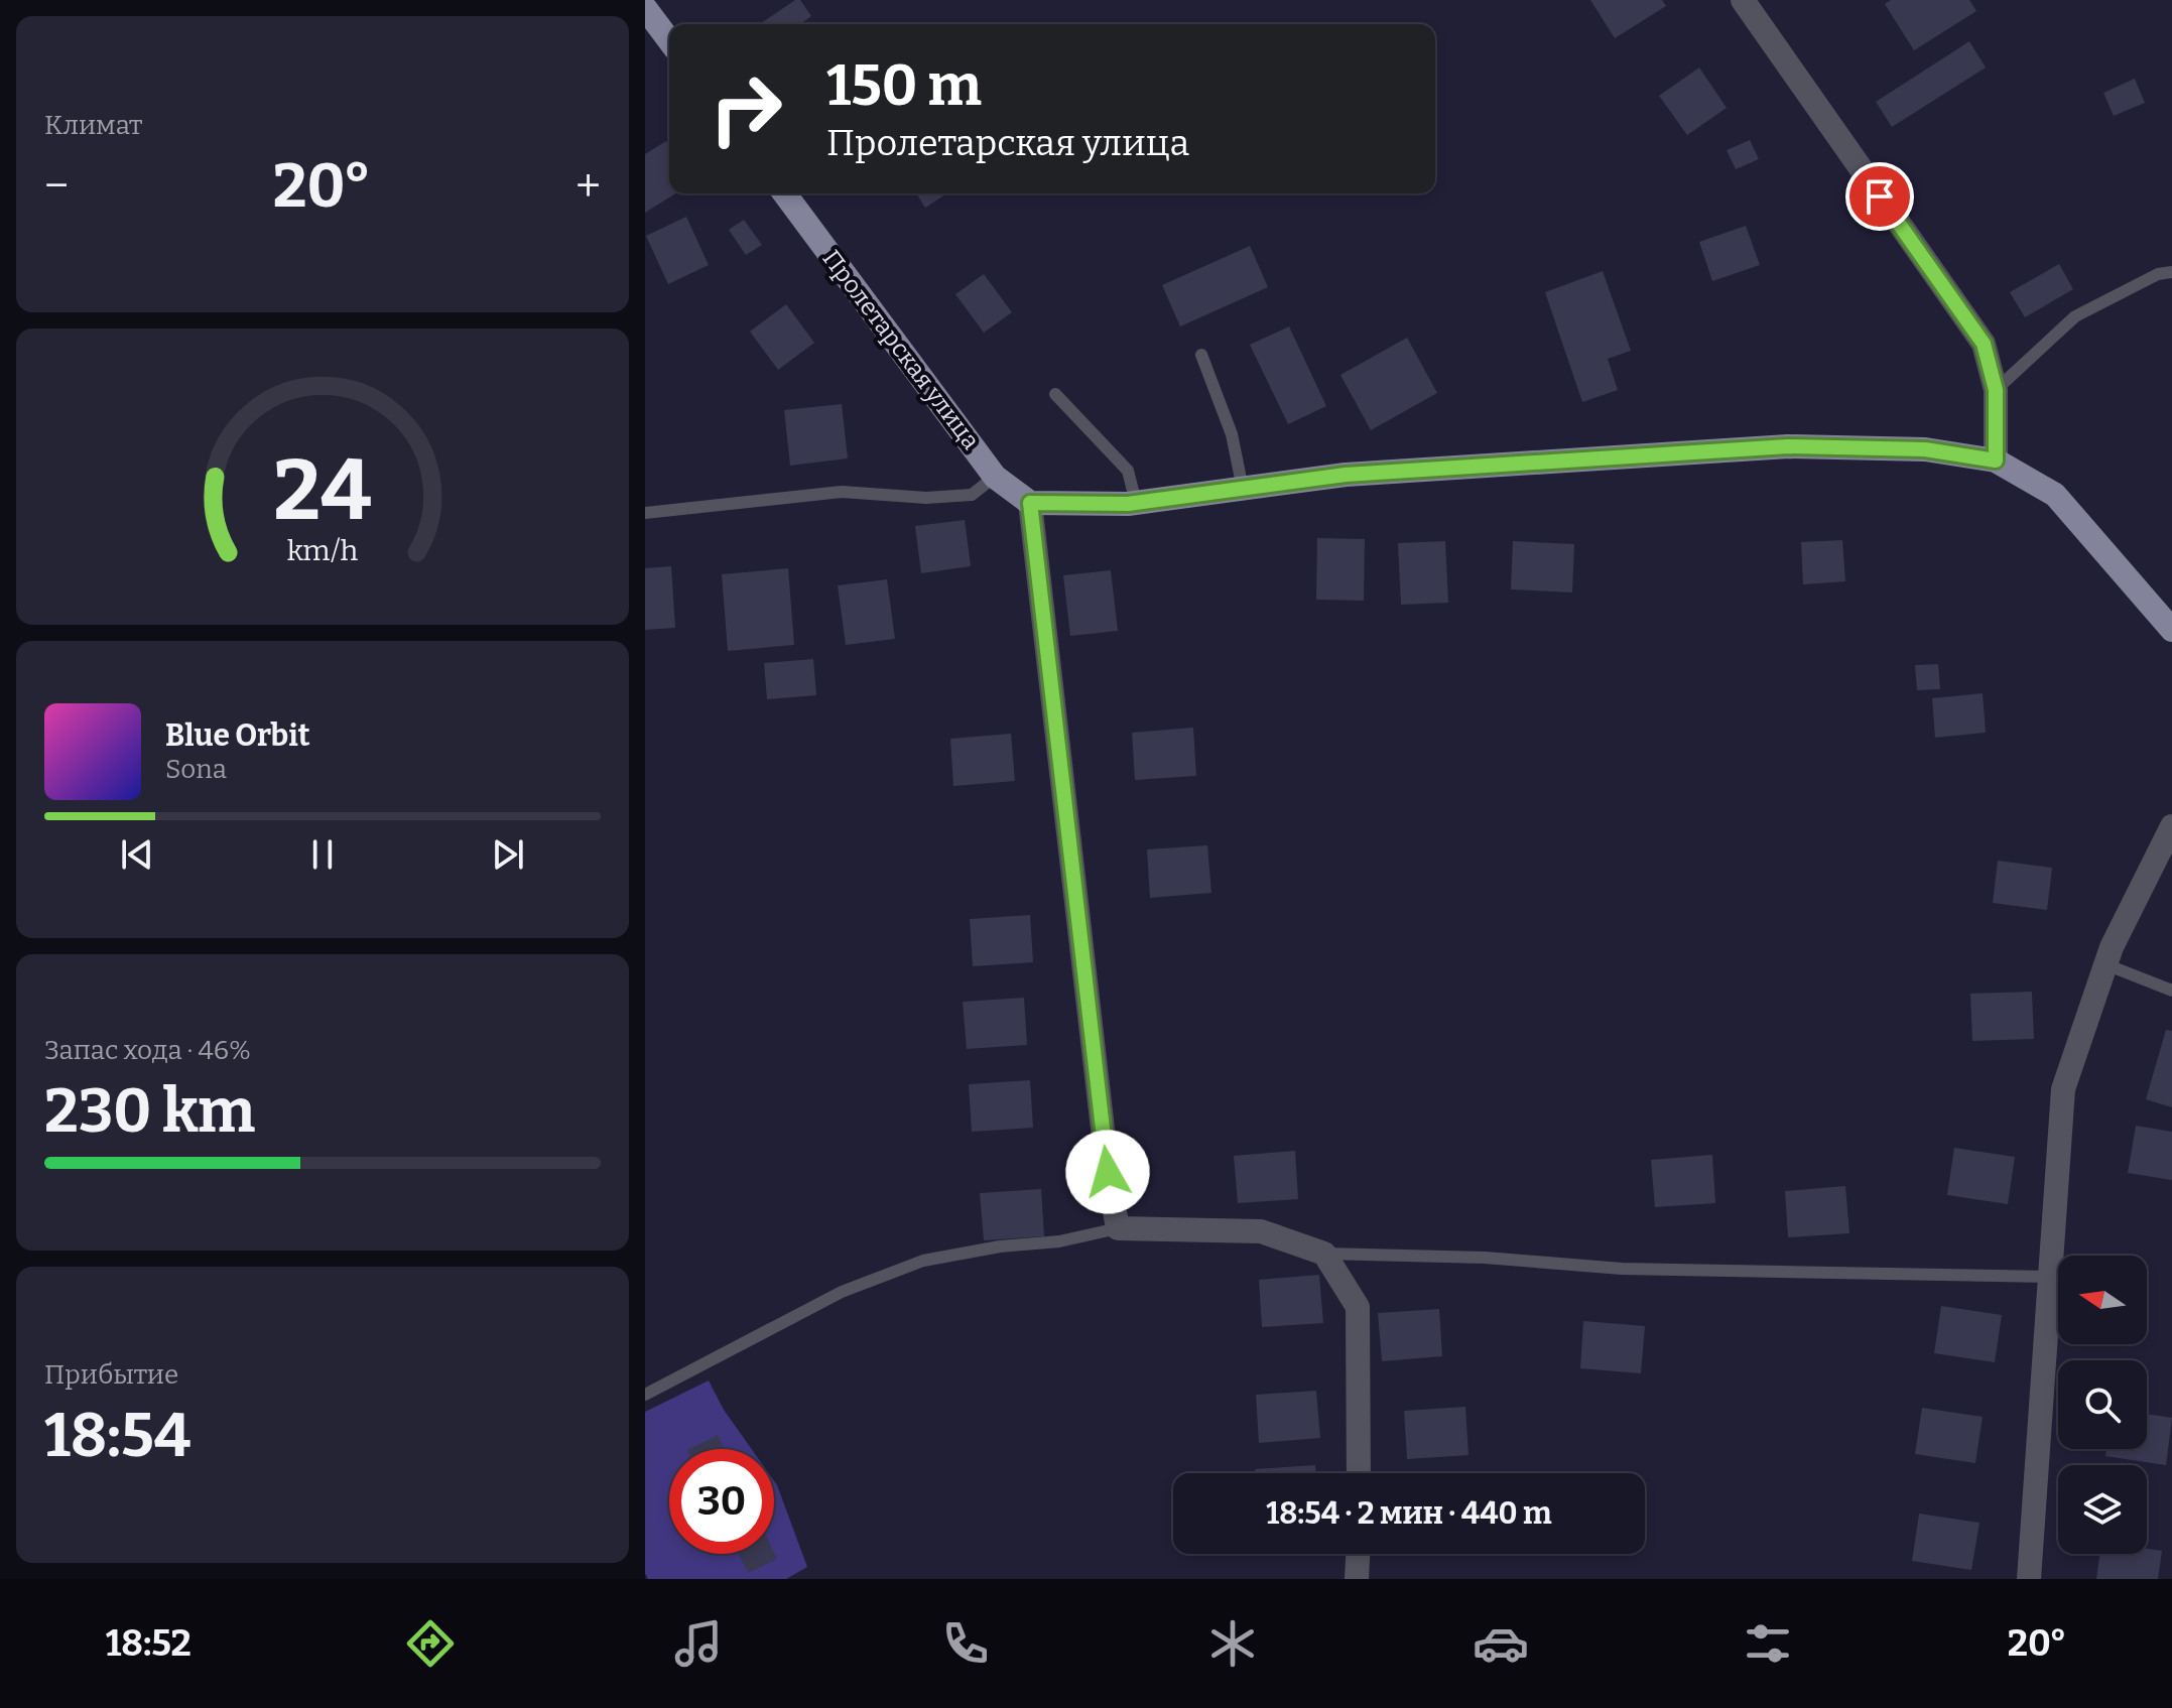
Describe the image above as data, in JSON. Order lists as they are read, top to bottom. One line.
{"streets":{"main road":["Пролетарская улица"]},"north":"left","page":{"tile":["Климат",["Запас хода · 46%","230 km"],["Прибытие","18:54"]],"turn":["150 m","Пролетарская улица"],"heat":["−","20°","+"],"song":["Blue Orbit","Sona"],"limit":"30","trip":"18:54 · 2 мин · 440 m","tabs":["18:52","20°"],"gauge":["24","km/h"]}}
